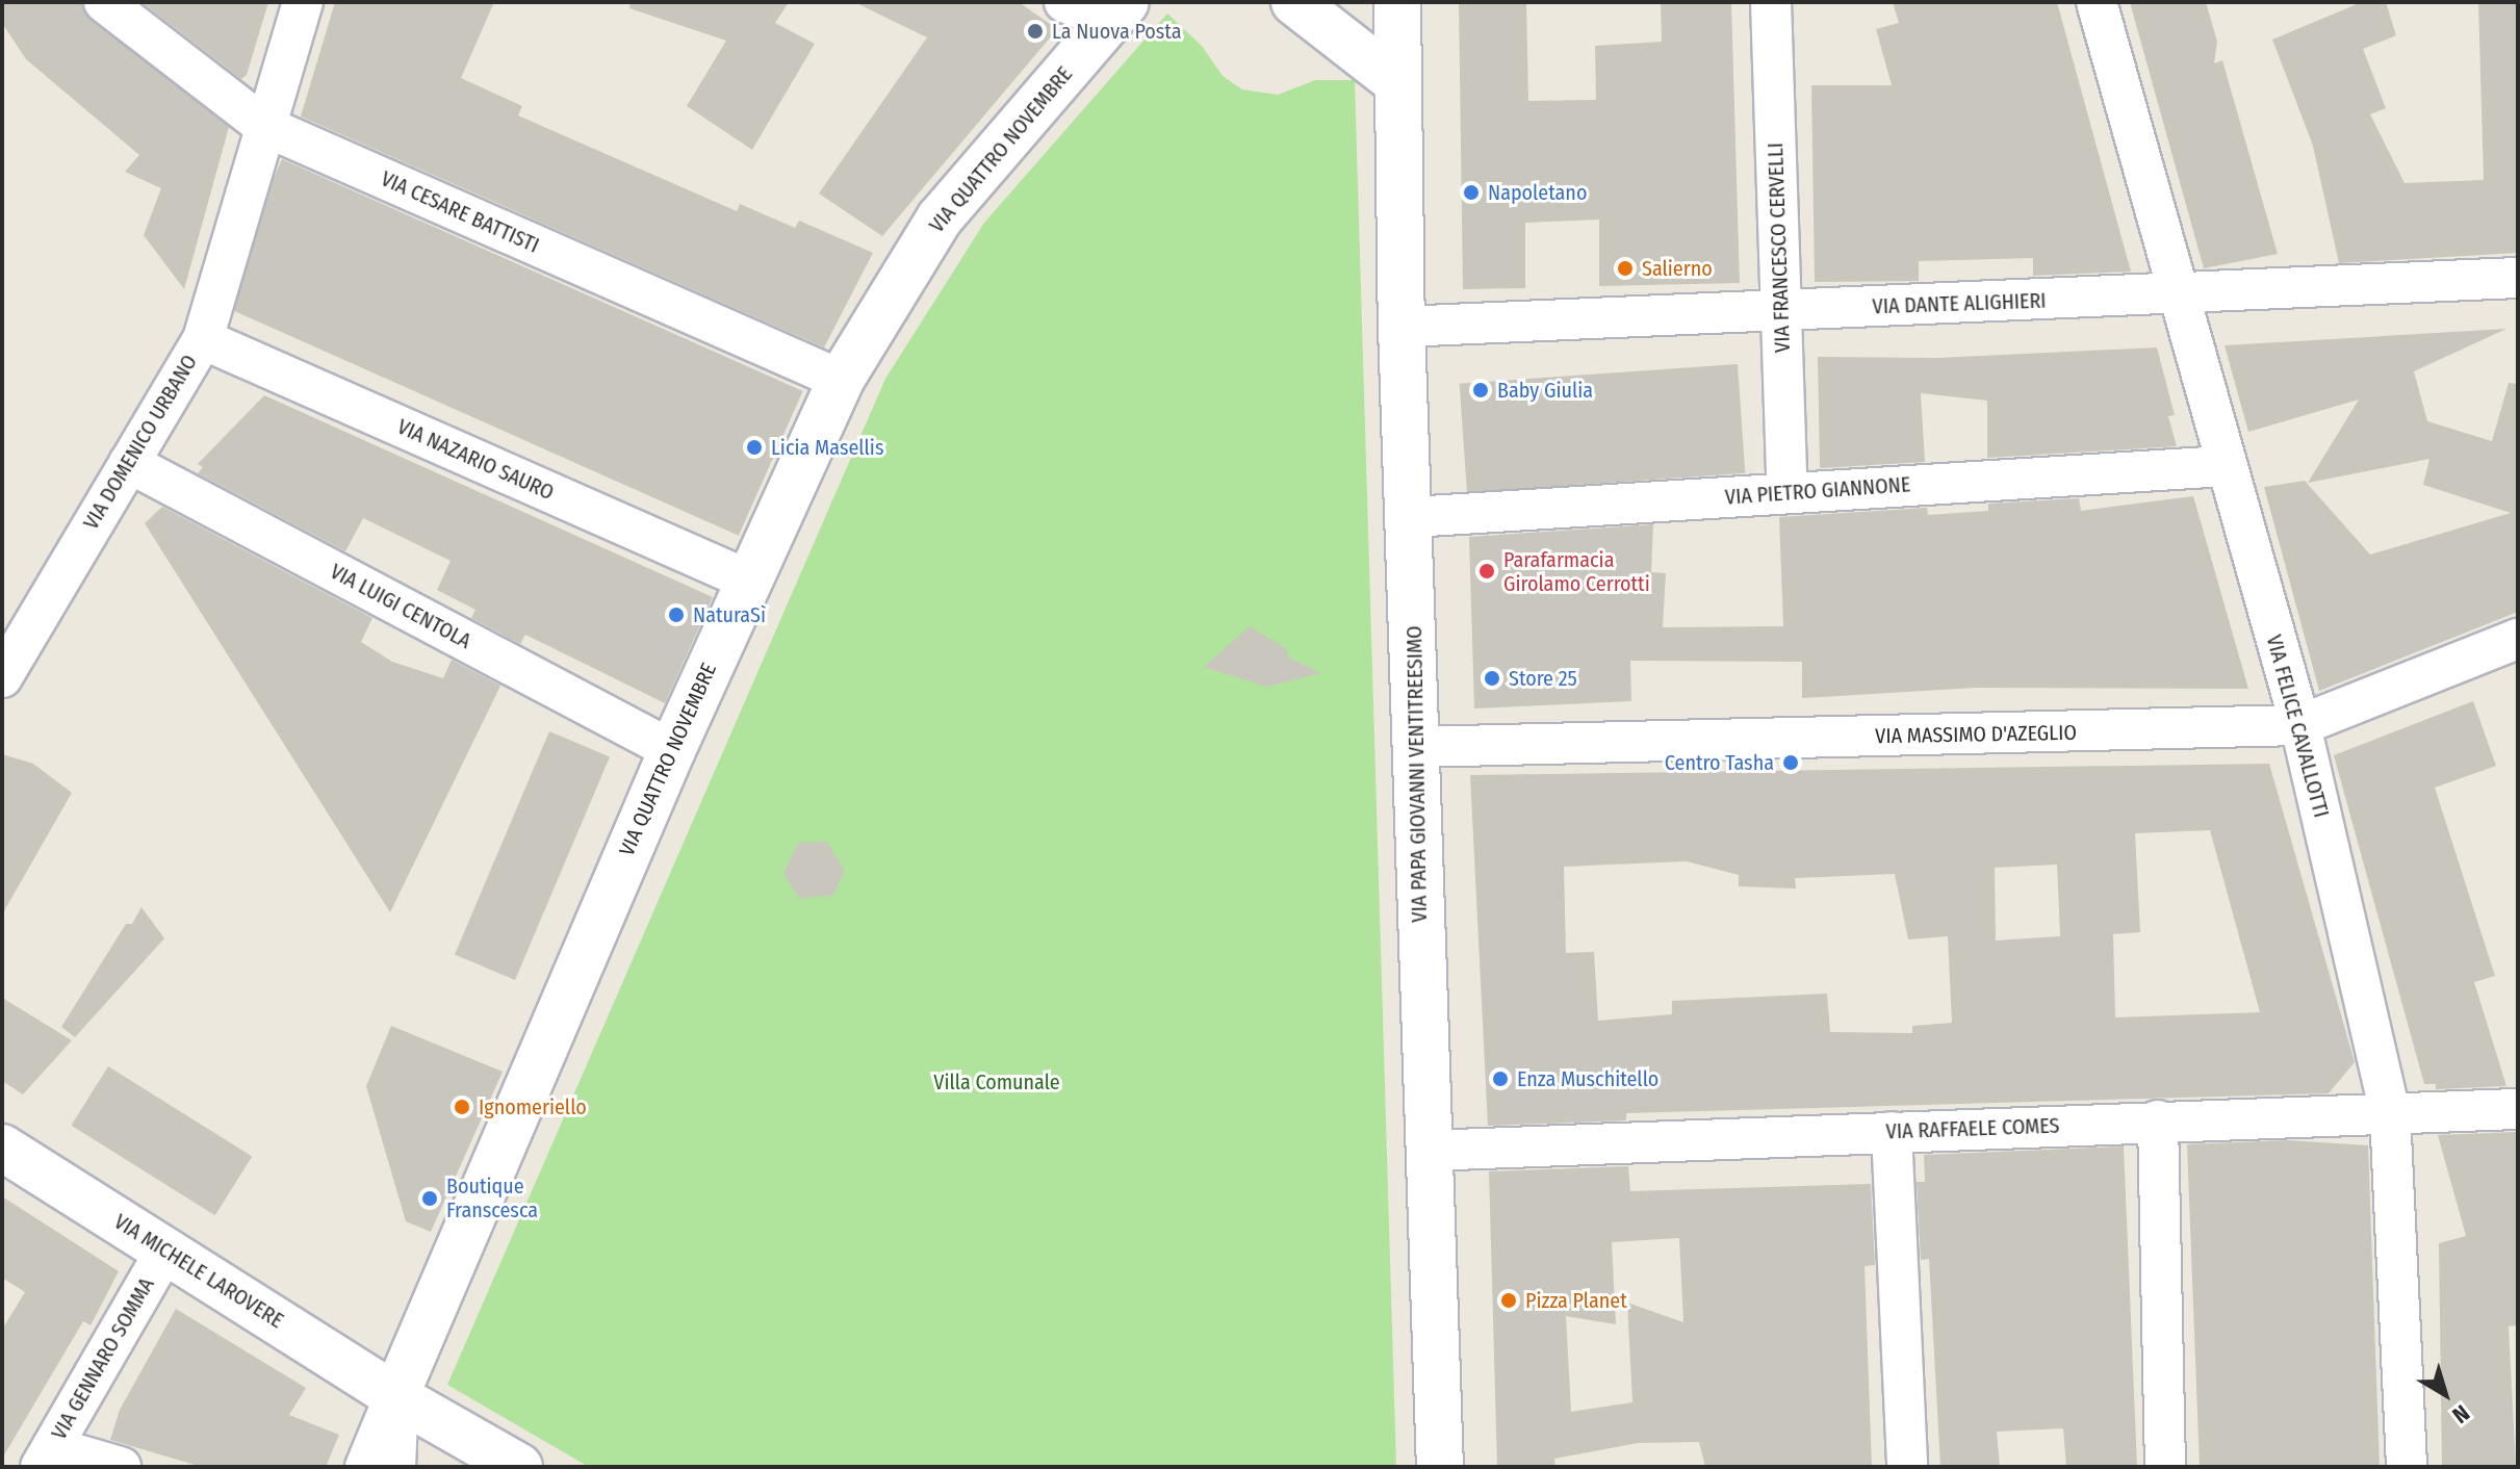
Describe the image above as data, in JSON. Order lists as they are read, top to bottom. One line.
{"streets":{"street":["VIA QUATTRO NOVEMBRE","VIA CESARE BATTISTI","VIA FRANCESCO CERVELLI","VIA DANTE ALIGHIERI","VIA DOMENICO URBANO","VIA NAZARIO SAURO","VIA PIETRO GIANNONE","VIA LUIGI CENTOLA","VIA FELICE CAVALLOTTI","VIA MASSIMO D'AZEGLIO","VIA PAPA GIOVANNI VENTITREESIMO","VIA RAFFAELE COMES","VIA MICHELE LAROVERE","VIA GENNARO SOMMA"]},"crossings":[["VIA QUATTRO NOVEMBRE","VIA CESARE BATTISTI"],["VIA QUATTRO NOVEMBRE","VIA NAZARIO SAURO"],["VIA QUATTRO NOVEMBRE","VIA LUIGI CENTOLA"],["VIA QUATTRO NOVEMBRE","VIA MICHELE LAROVERE"],["VIA CESARE BATTISTI","VIA DOMENICO URBANO"],["VIA FRANCESCO CERVELLI","VIA DANTE ALIGHIERI"],["VIA FRANCESCO CERVELLI","VIA PIETRO GIANNONE"],["VIA DANTE ALIGHIERI","VIA FELICE CAVALLOTTI"],["VIA DANTE ALIGHIERI","VIA PAPA GIOVANNI VENTITREESIMO"],["VIA DOMENICO URBANO","VIA NAZARIO SAURO"],["VIA DOMENICO URBANO","VIA LUIGI CENTOLA"],["VIA PIETRO GIANNONE","VIA FELICE CAVALLOTTI"],["VIA PIETRO GIANNONE","VIA PAPA GIOVANNI VENTITREESIMO"],["VIA FELICE CAVALLOTTI","VIA MASSIMO D'AZEGLIO"],["VIA FELICE CAVALLOTTI","VIA RAFFAELE COMES"],["VIA MASSIMO D'AZEGLIO","VIA PAPA GIOVANNI VENTITREESIMO"],["VIA PAPA GIOVANNI VENTITREESIMO","VIA RAFFAELE COMES"],["VIA MICHELE LAROVERE","VIA GENNARO SOMMA"]],"parks":["Villa Comunale"],"places":["La Nuova Posta","Napoletano","Salierno","Baby Giulia","Licia Masellis","Parafarmacia Girolamo Cerrotti","NaturaSì","Store 25","Centro Tasha","Enza Muschitello","Ignomeriello","Boutique Franscesca","Pizza Planet"],"north":"bottom right"}
